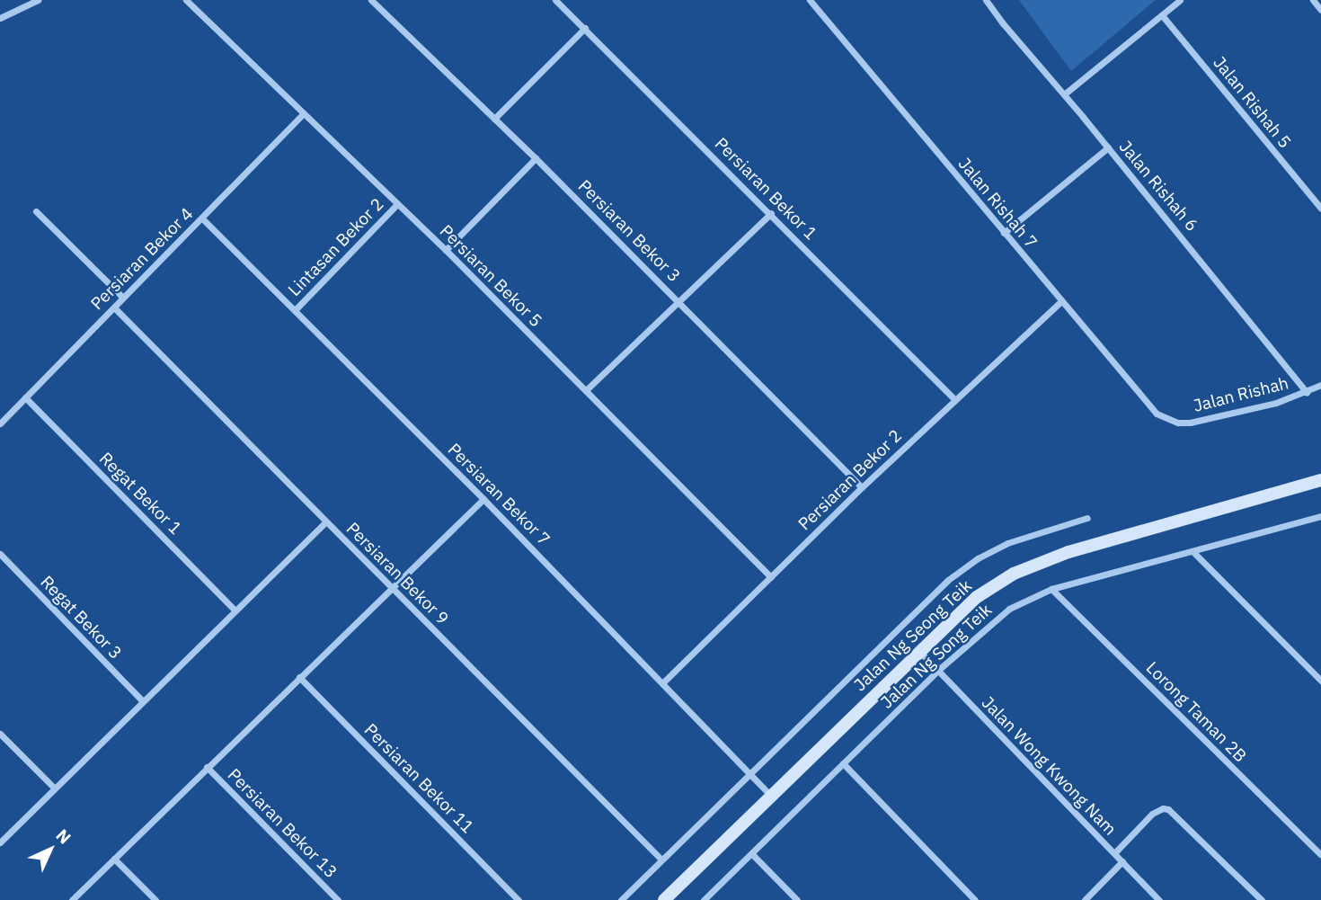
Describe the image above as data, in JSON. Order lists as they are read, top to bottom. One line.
{"streets":{"main road":["Jalan Ng Seong Teik"],"street":["Jalan Rishah 5","Jalan Rishah 6","Persiaran Bekor 1","Jalan Rishah 7","Persiaran Bekor 3","Lintasan Bekor 2","Persiaran Bekor 4","Persiaran Bekor 5","Jalan Rishah","Persiaran Bekor 2","Regat Bekor 1","Persiaran Bekor 7","Persiaran Bekor 9","Regat Bekor 3","Jalan Ng Song Teik","Lorong Taman 2B","Jalan Wong Kwong Nam","Persiaran Bekor 11","Persiaran Bekor 13"]},"crossings":[["Jalan Rishah 6","Jalan Rishah"],["Persiaran Bekor 1","Persiaran Bekor 2"],["Jalan Rishah 7","Jalan Rishah"],["Jalan Rishah 7","Persiaran Bekor 2"],["Persiaran Bekor 3","Persiaran Bekor 2"],["Lintasan Bekor 2","Persiaran Bekor 5"],["Lintasan Bekor 2","Persiaran Bekor 7"],["Persiaran Bekor 4","Persiaran Bekor 5"],["Persiaran Bekor 4","Regat Bekor 1"],["Persiaran Bekor 4","Persiaran Bekor 7"],["Persiaran Bekor 4","Persiaran Bekor 9"],["Persiaran Bekor 5","Persiaran Bekor 2"],["Persiaran Bekor 2","Persiaran Bekor 7"],["Persiaran Bekor 7","Jalan Ng Seong Teik"],["Persiaran Bekor 9","Jalan Ng Seong Teik"],["Jalan Ng Seong Teik","Jalan Wong Kwong Nam"],["Jalan Ng Song Teik","Lorong Taman 2B"],["Jalan Ng Song Teik","Jalan Wong Kwong Nam"]],"north":"top right"}
